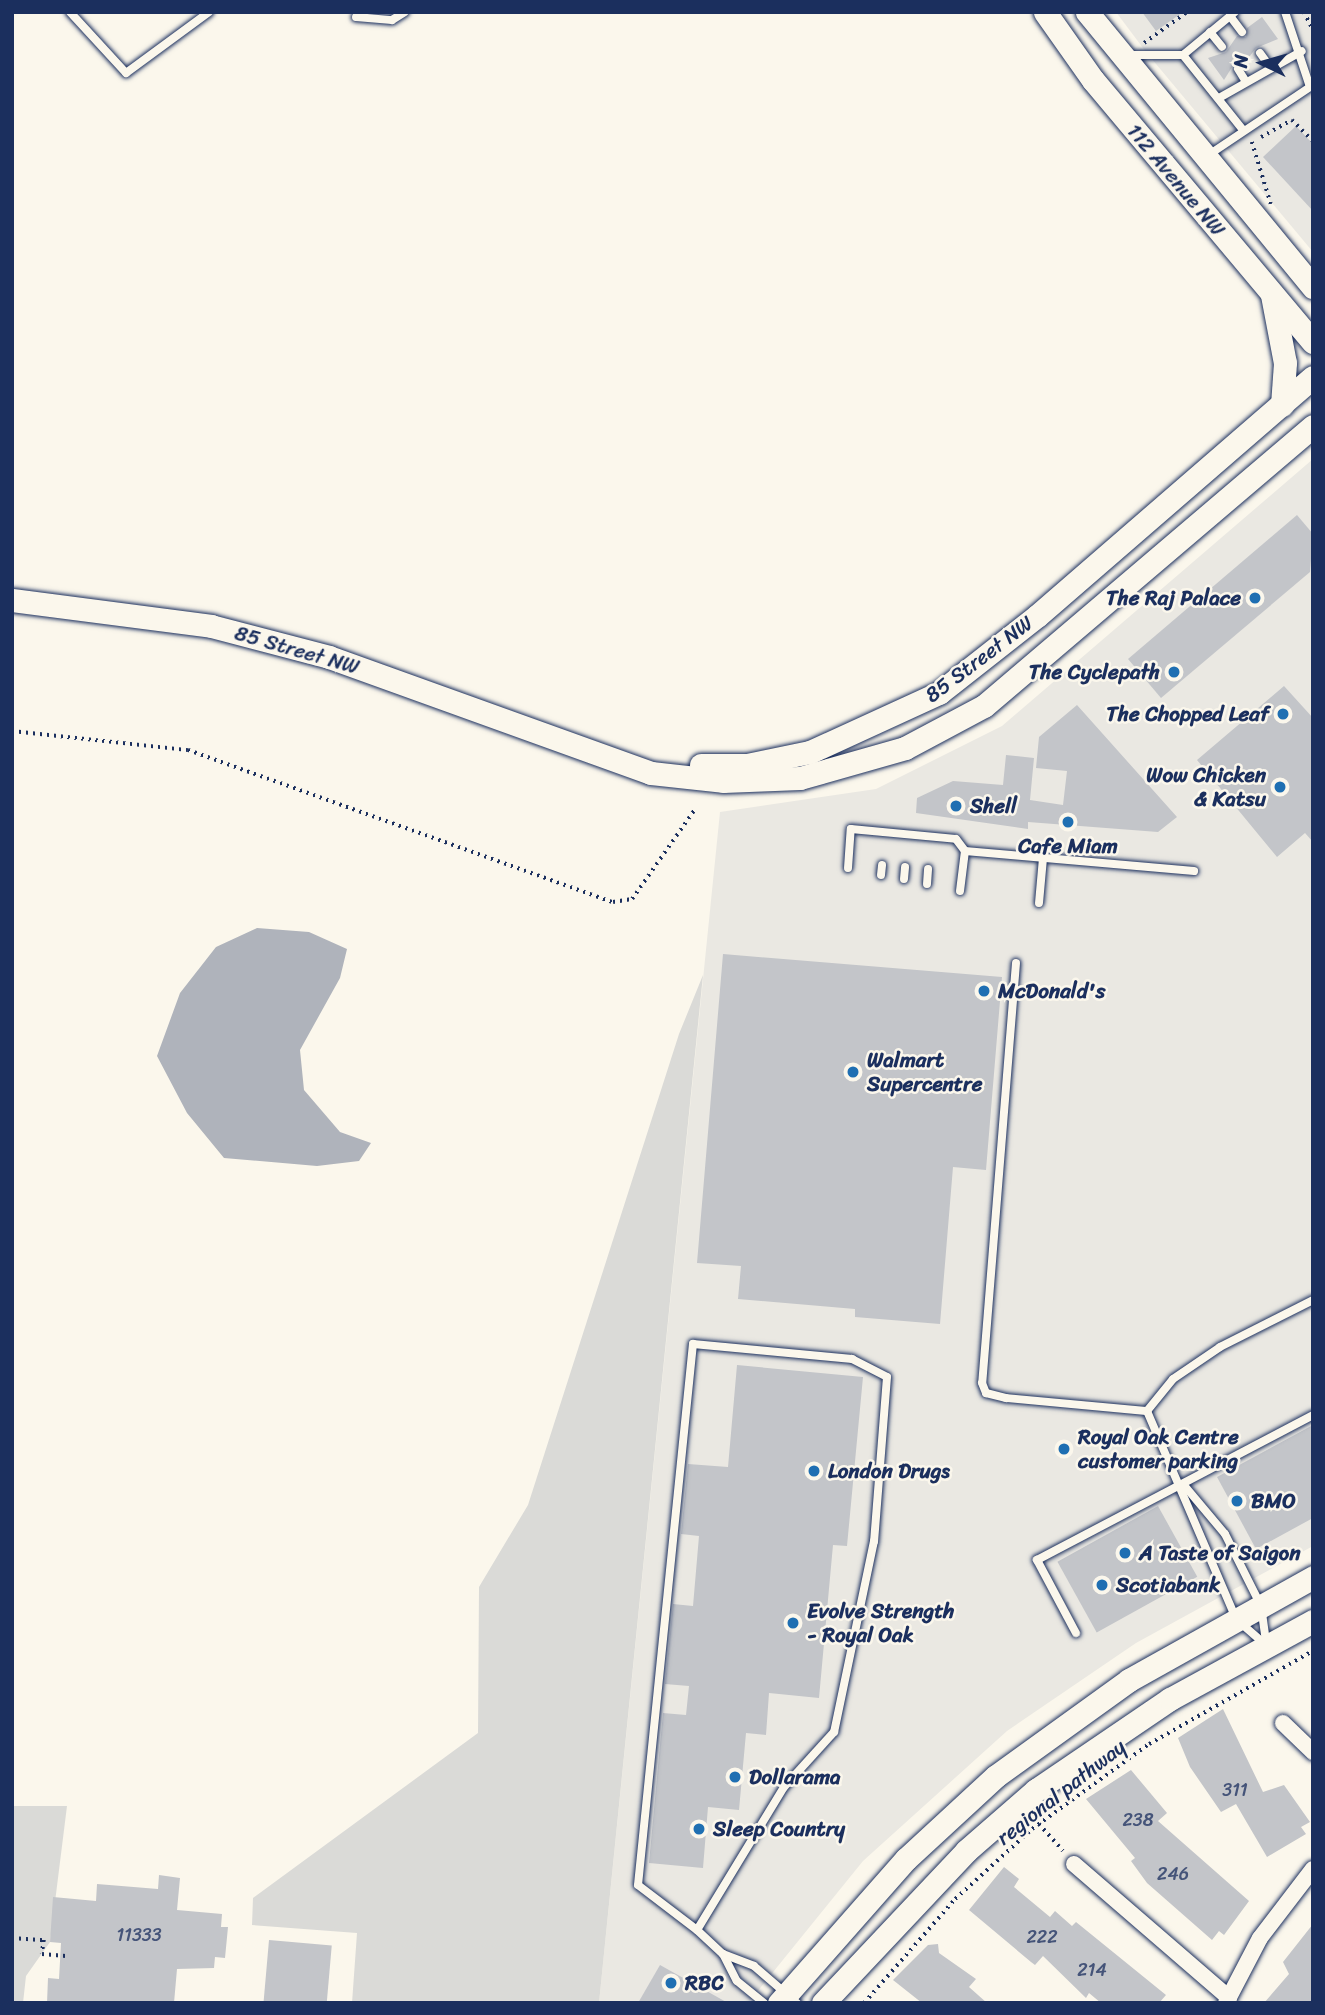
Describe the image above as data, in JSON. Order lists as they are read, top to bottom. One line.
{"streets":{"street":["112 Avenue NW","85 Street NW"],"path":["regional pathway"]},"places":["The Raj Palace","The Cyclepath","The Chopped Leaf","Wow Chicken & Katsu","Shell","Cafe Miam","McDonald's","Walmart Supercentre","Royal Oak Centre customer parking","London Drugs","BMO","A Taste of Saigon","Scotiabank","Evolve Strength - Royal Oak","Dollarama","Sleep Country","RBC"],"house_numbers":["311","238","246","11333","222","214"],"north":"left"}
